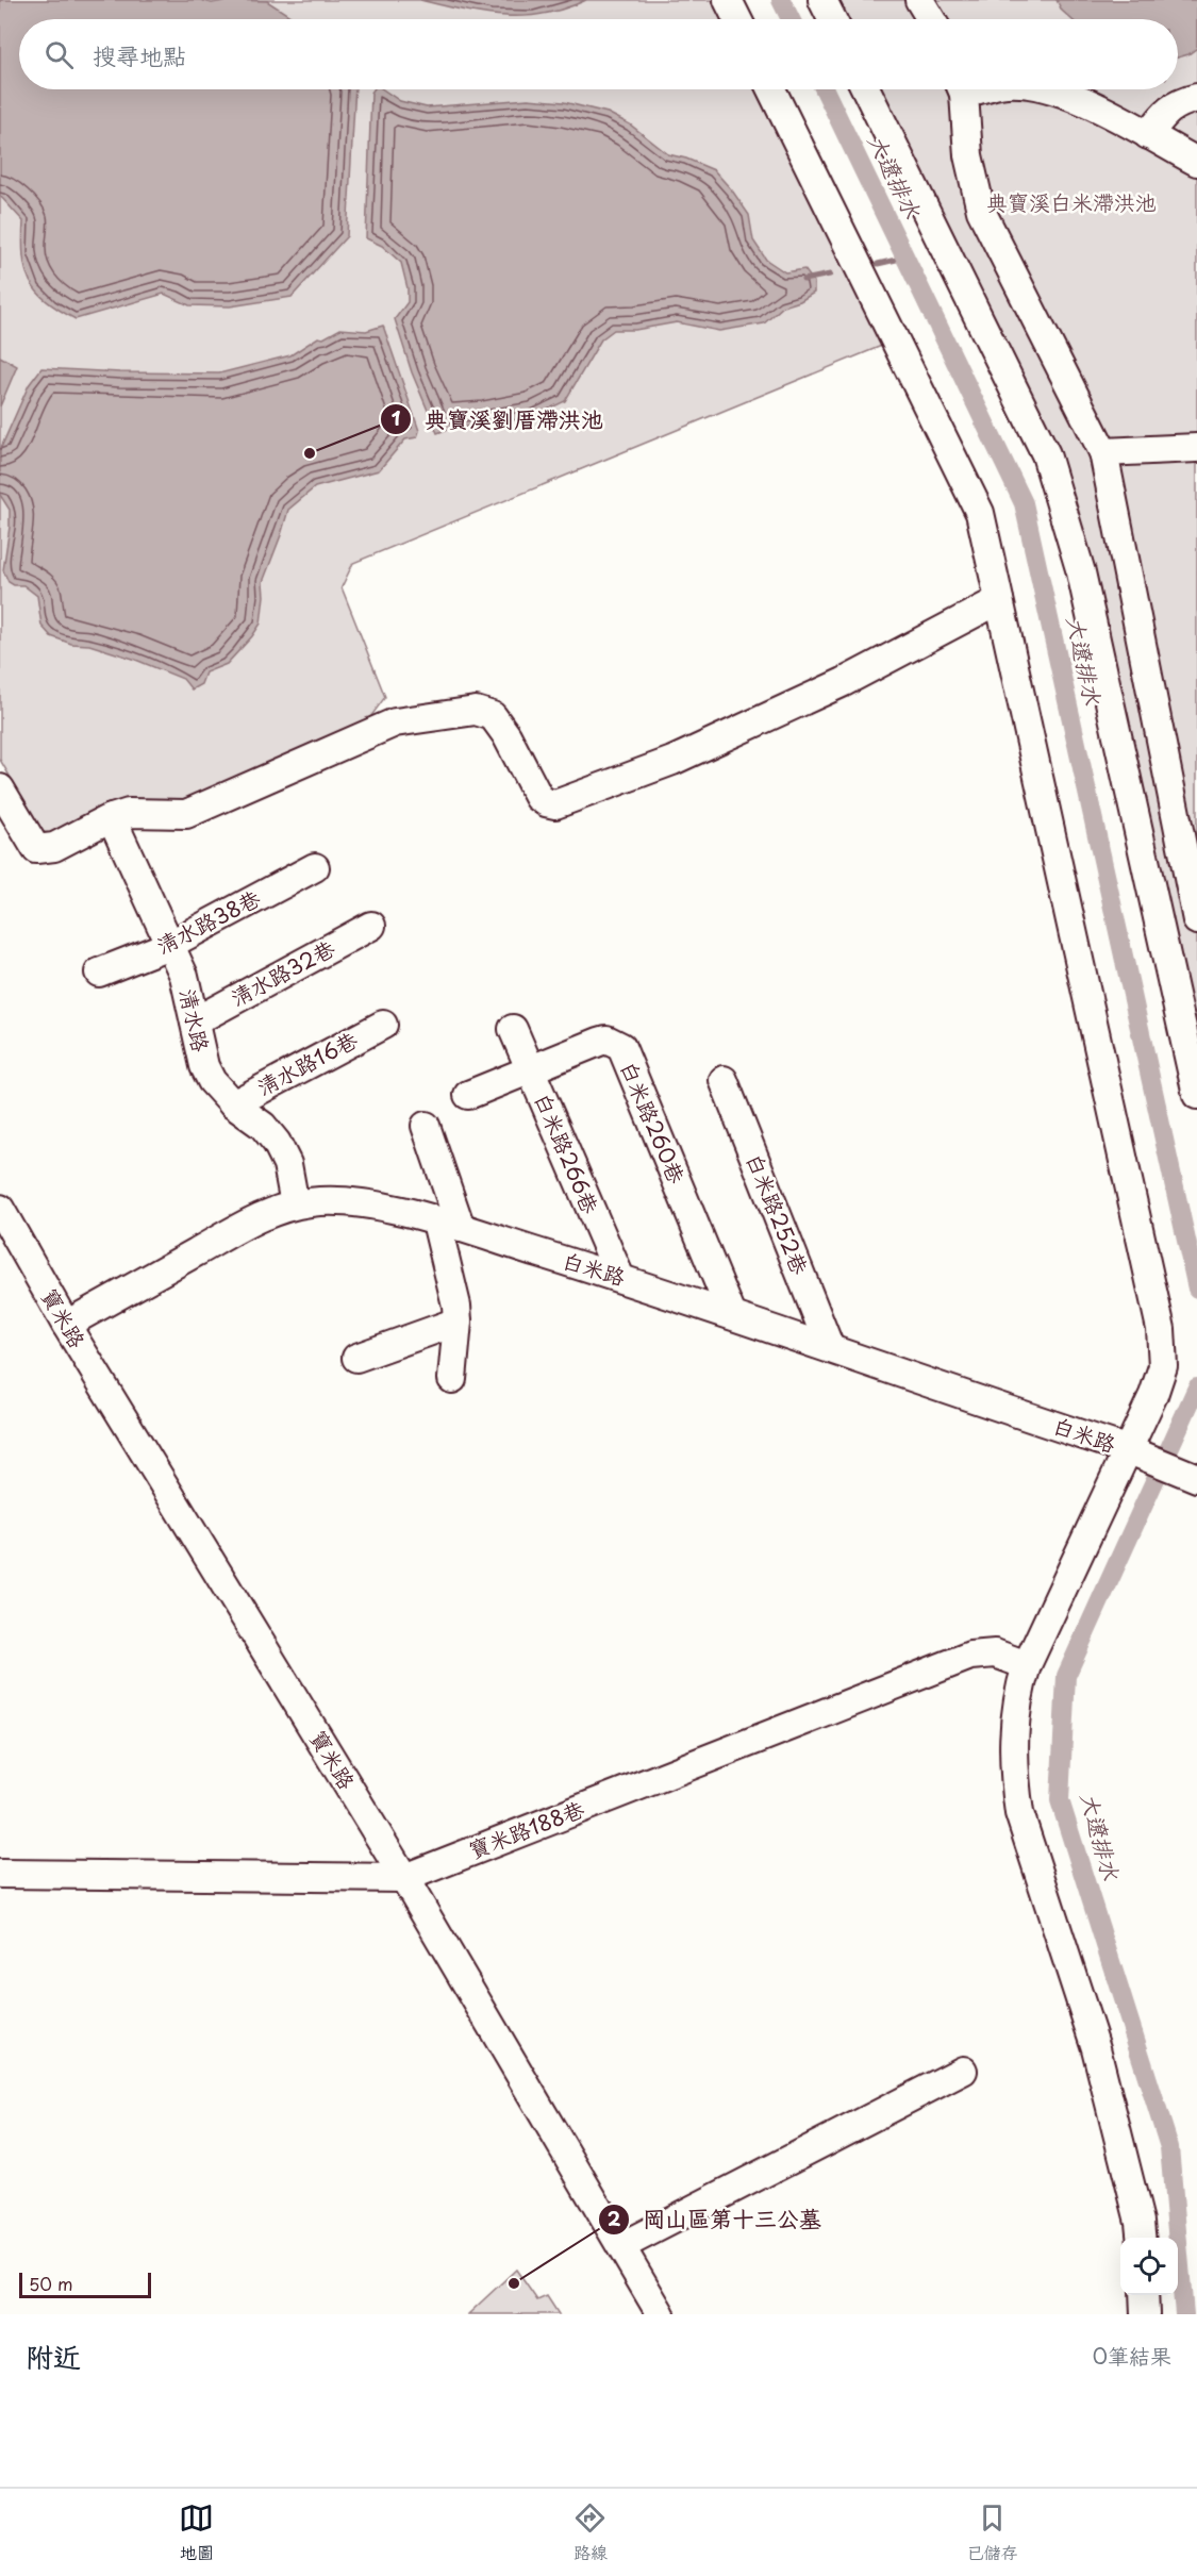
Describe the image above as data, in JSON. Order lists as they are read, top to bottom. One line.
{"streets":{"street":["清水路38巷","清水路32巷","清水路","清水路16巷","白米路260巷","白米路266巷","白米路252巷","白米路","寶米路","寶米路188巷"]},"crossings":[["清水路38巷","清水路"],["清水路32巷","清水路"],["清水路","清水路16巷"],["清水路","白米路"],["白米路260巷","白米路266巷"],["白米路260巷","白米路"],["白米路266巷","白米路"],["白米路252巷","白米路"],["白米路","寶米路"],["寶米路","寶米路188巷"]],"water":["大遼排水"],"parks":["典寶溪白米滯洪池"],"places":["典寶溪劉厝滯洪池","岡山區第十三公墓"],"scale_bar":"50 m","page":{"search":"搜尋地點","scale":"50 m","heading":["附近","0筆結果"],"nav":["地圖","路線","已儲存"]}}
